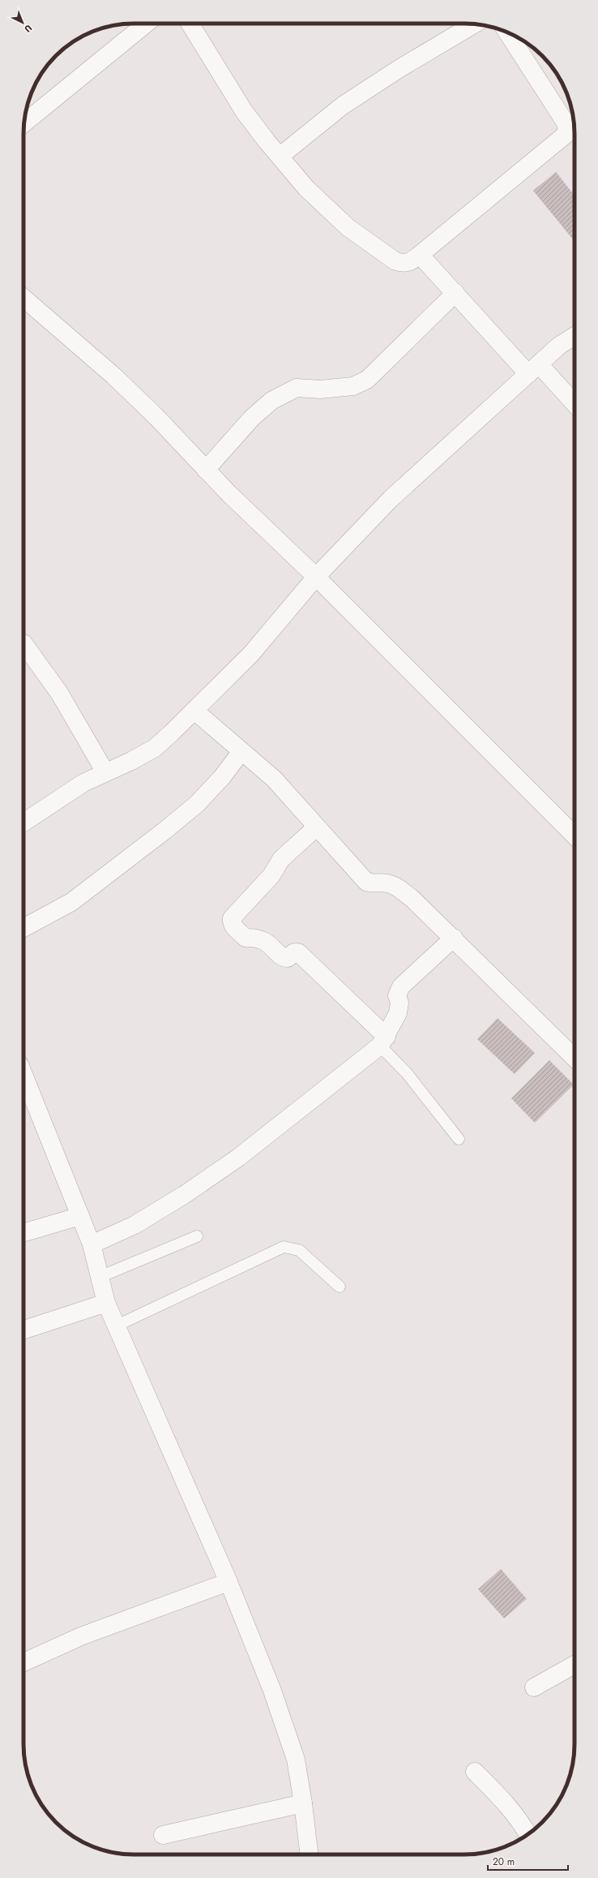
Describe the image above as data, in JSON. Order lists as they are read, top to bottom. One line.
{"scale_bar":"20 m","north":"bottom right"}
